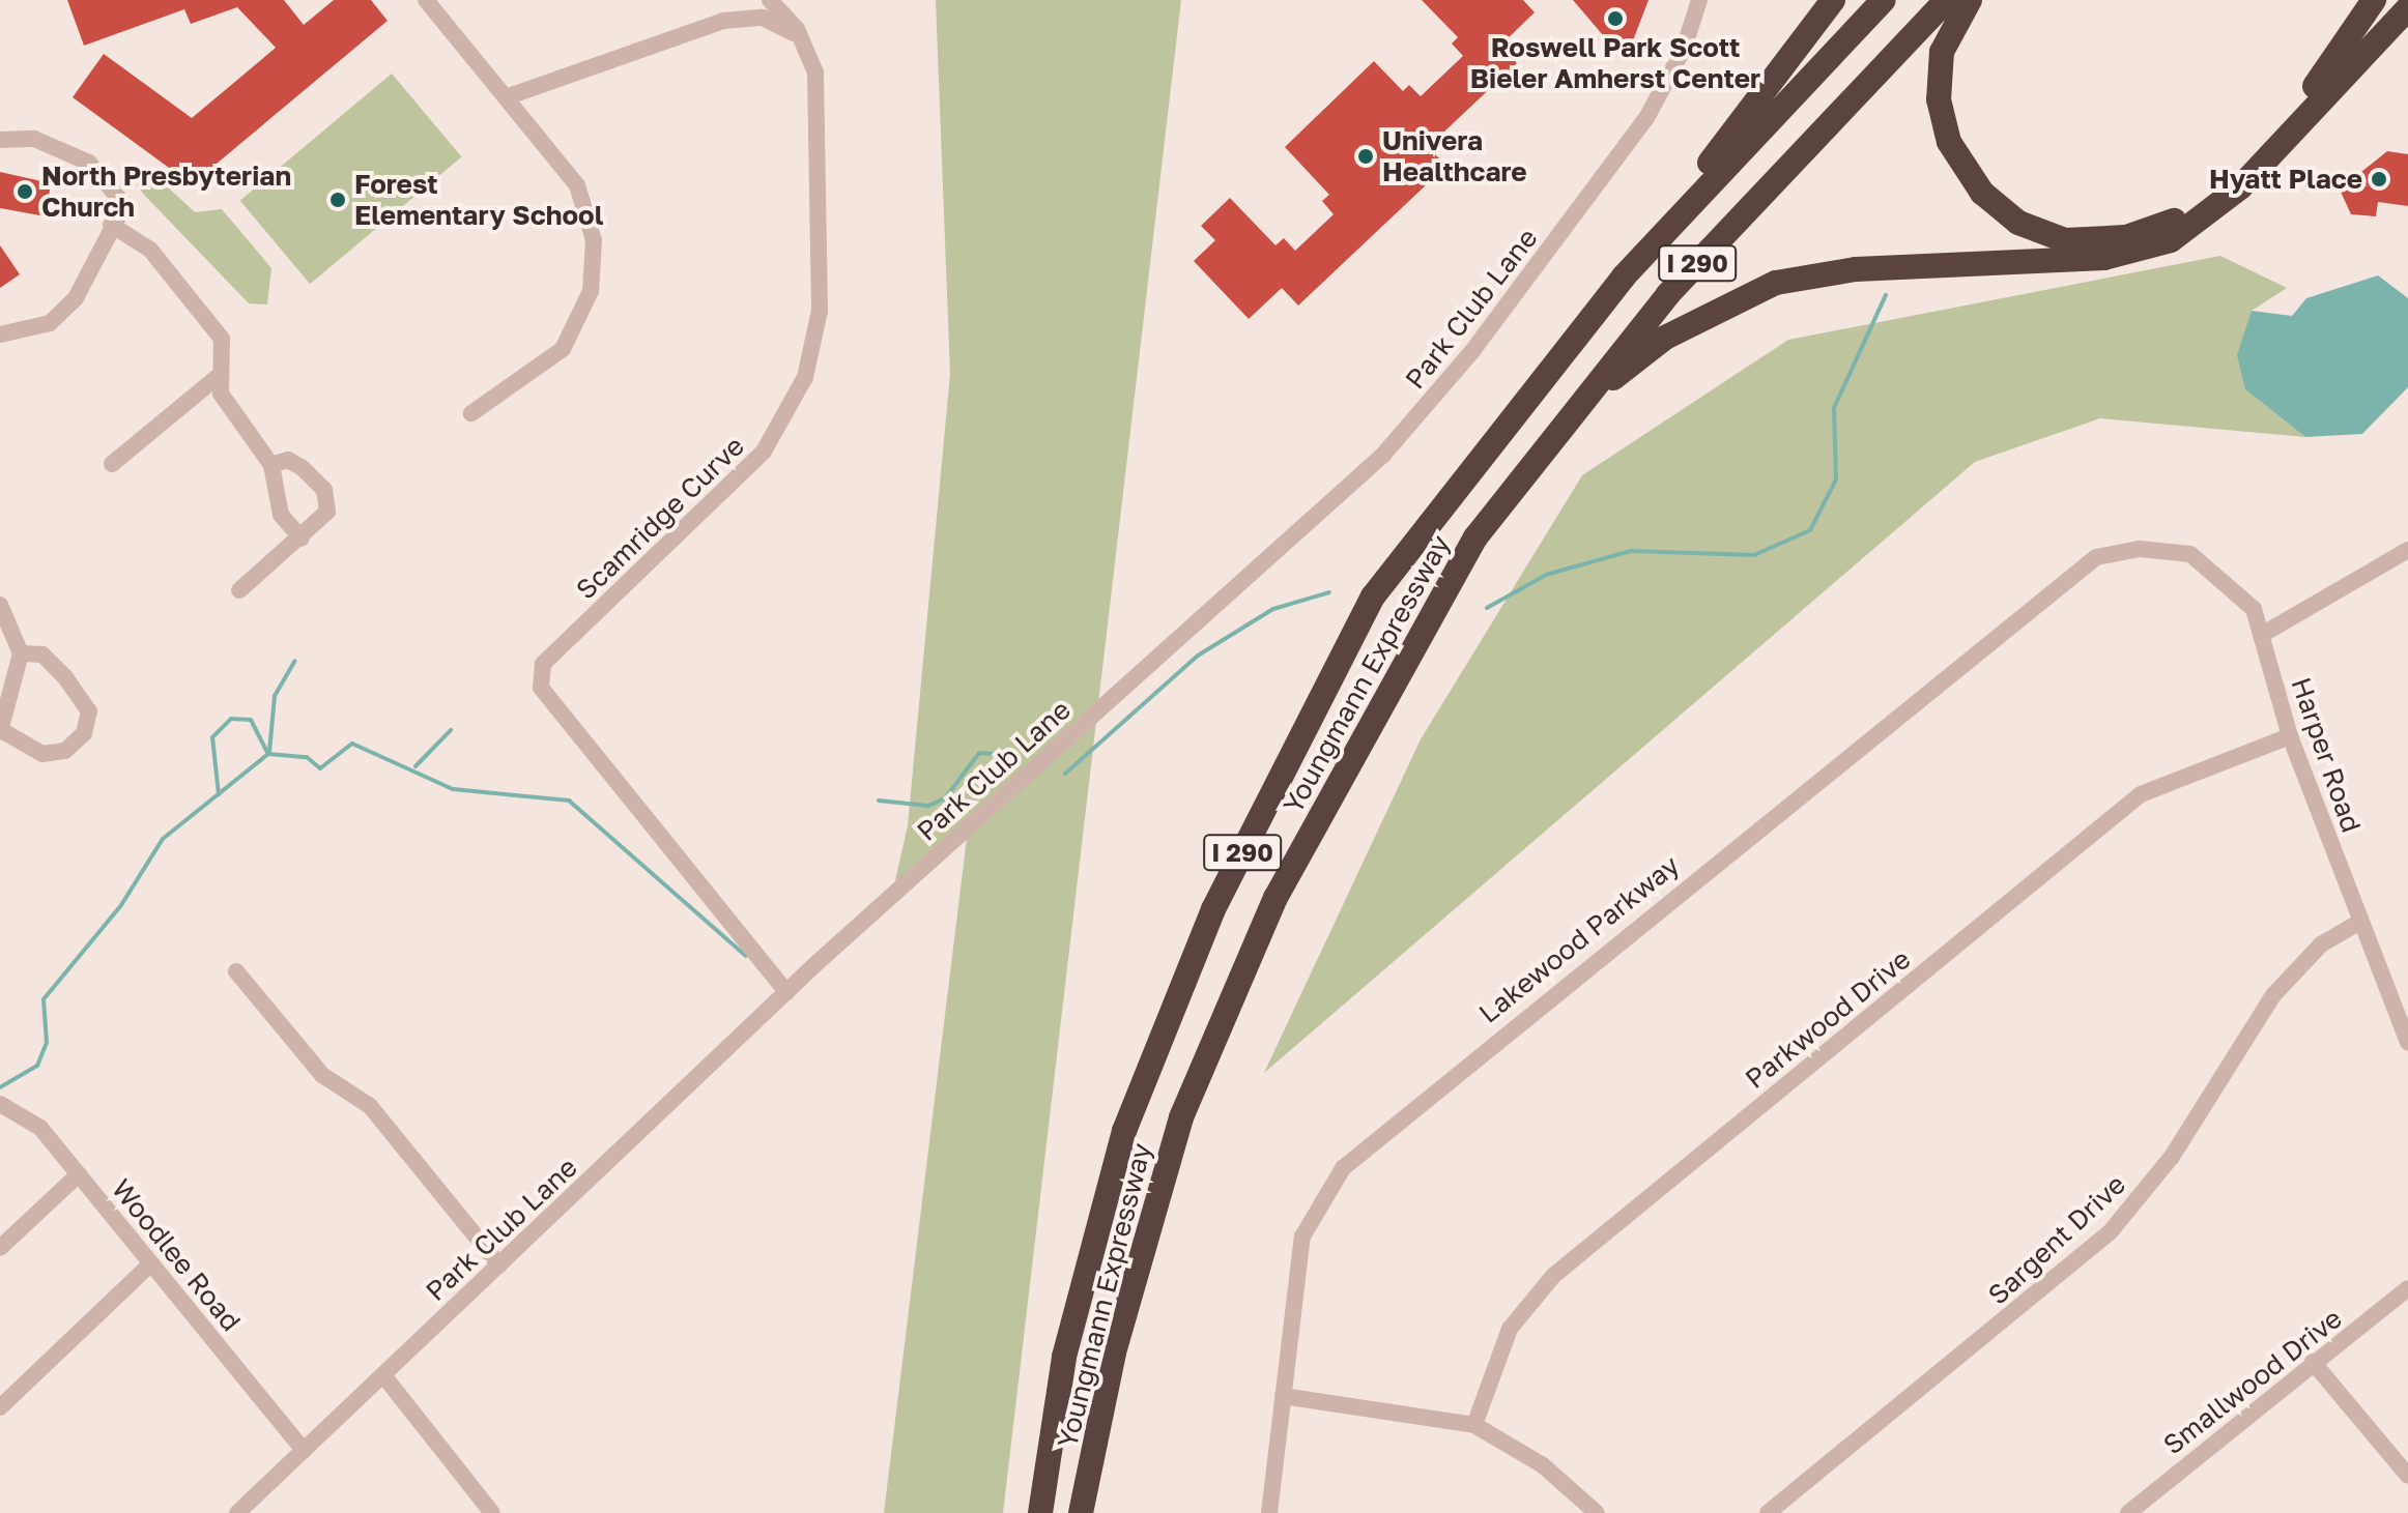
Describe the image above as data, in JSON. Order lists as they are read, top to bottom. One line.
{"streets":{"highway":["I 290","Youngmann Expressway"],"street":["Park Club Lane","Scamridge Curve","Harper Road","Lakewood Parkway","Parkwood Drive","Sargent Drive","Woodlee Road","Smallwood Drive"]},"crossings":[["Park Club Lane","Scamridge Curve"],["Park Club Lane","Woodlee Road"],["Harper Road","Lakewood Parkway"],["Harper Road","Parkwood Drive"],["Harper Road","Sargent Drive"]],"places":["Roswell Park Scott Bieler Amherst Center","Univera Healthcare","Hyatt Place","North Presbyterian Church","Forest Elementary School"]}
